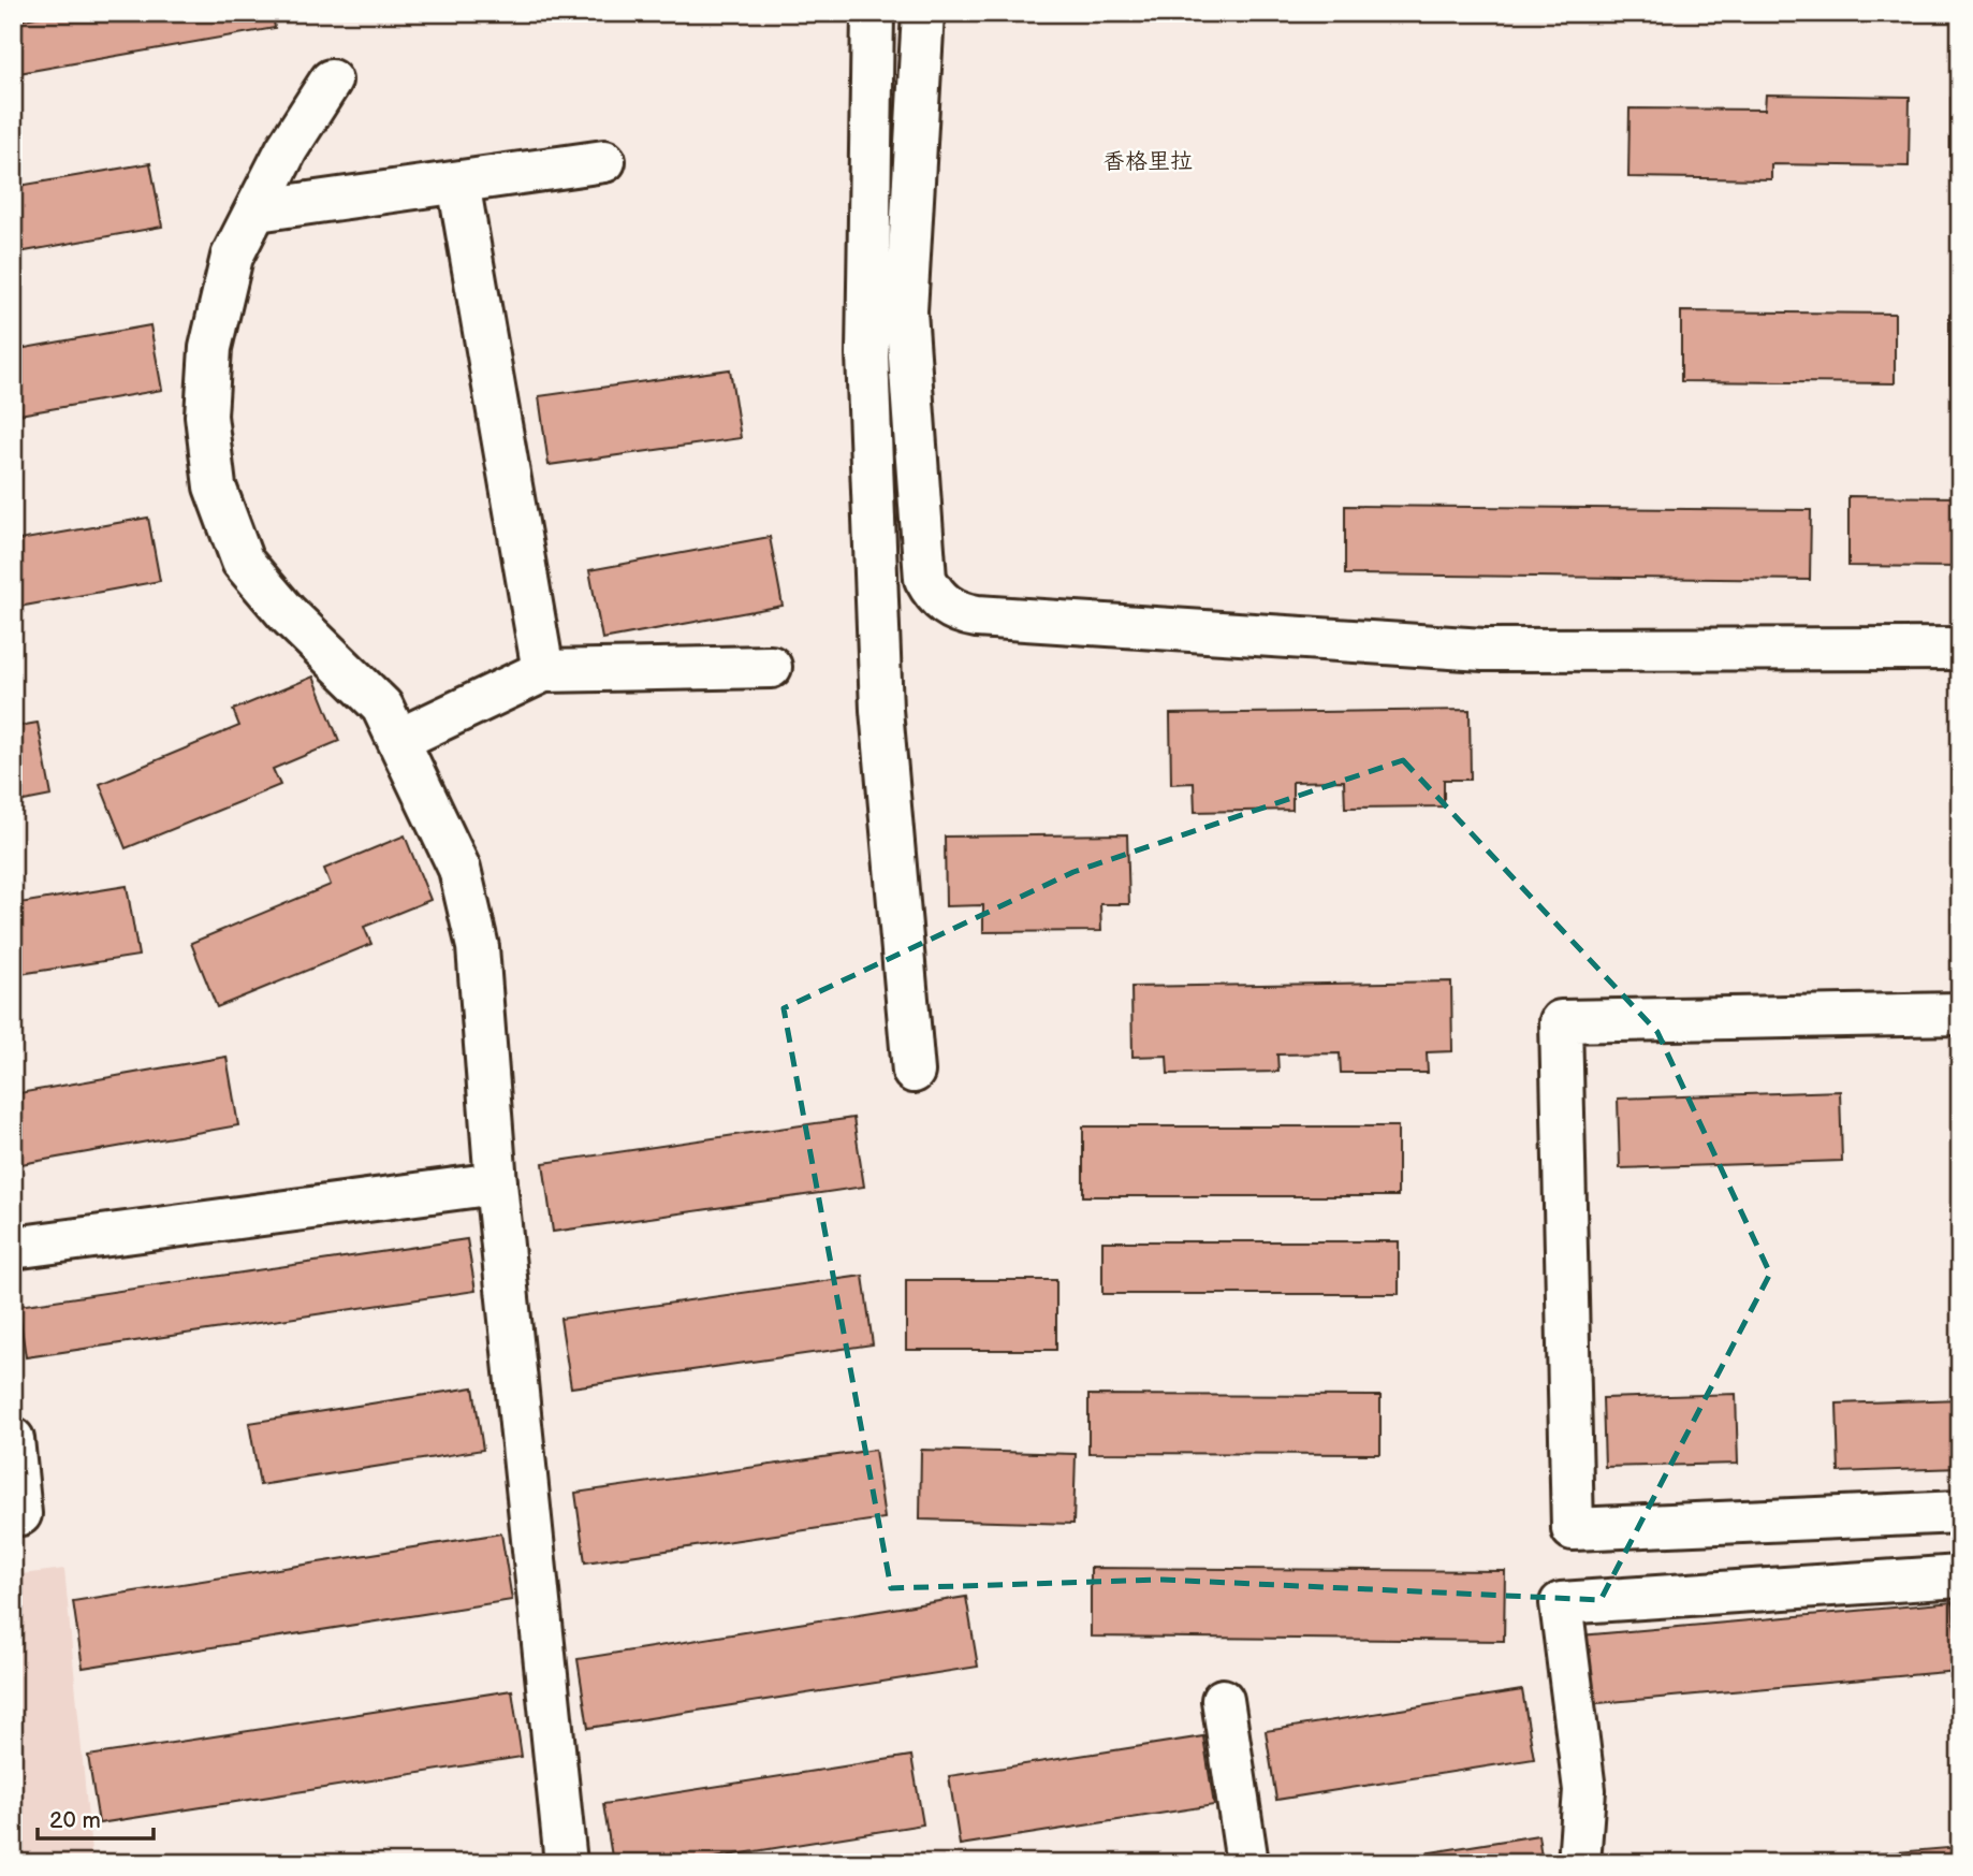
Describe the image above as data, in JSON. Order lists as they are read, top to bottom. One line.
{"districts":["香格里拉"],"scale_bar":"20 m"}
